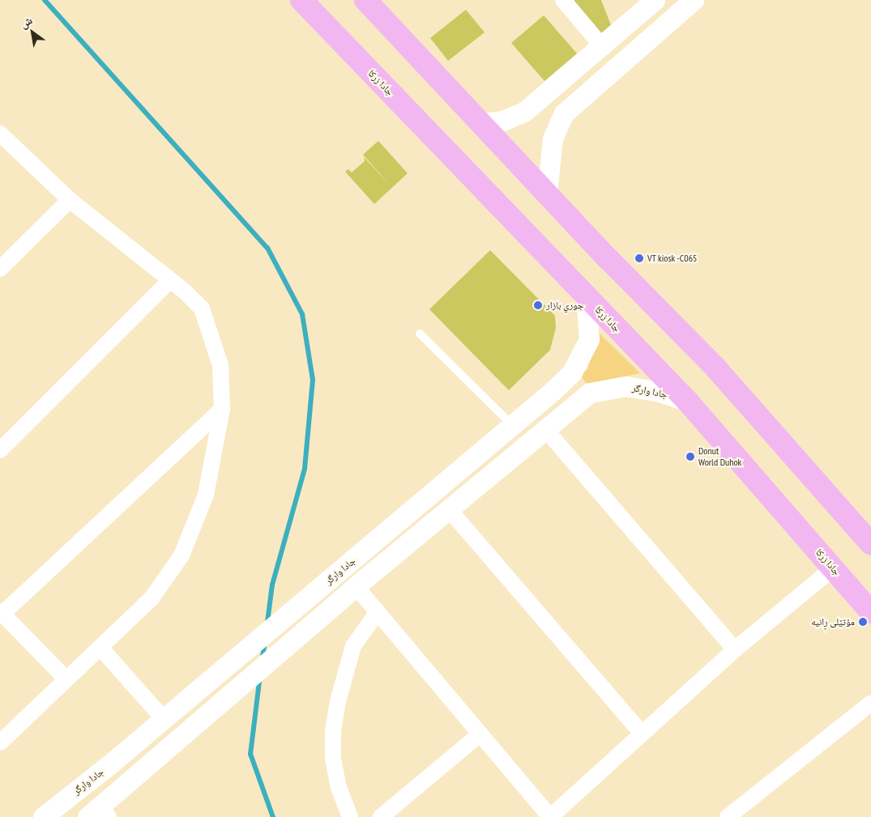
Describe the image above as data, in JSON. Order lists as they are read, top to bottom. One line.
{"streets":{"main road":["جادا زرکا"],"street":["جادا وارگر"]},"crossings":[["جادا زرکا","جادا وارگر"]],"places":["VT kiosk -C065","جوري بازار","Donut World Duhok","مۆتێلی ڕانیە"],"north":"top left"}
